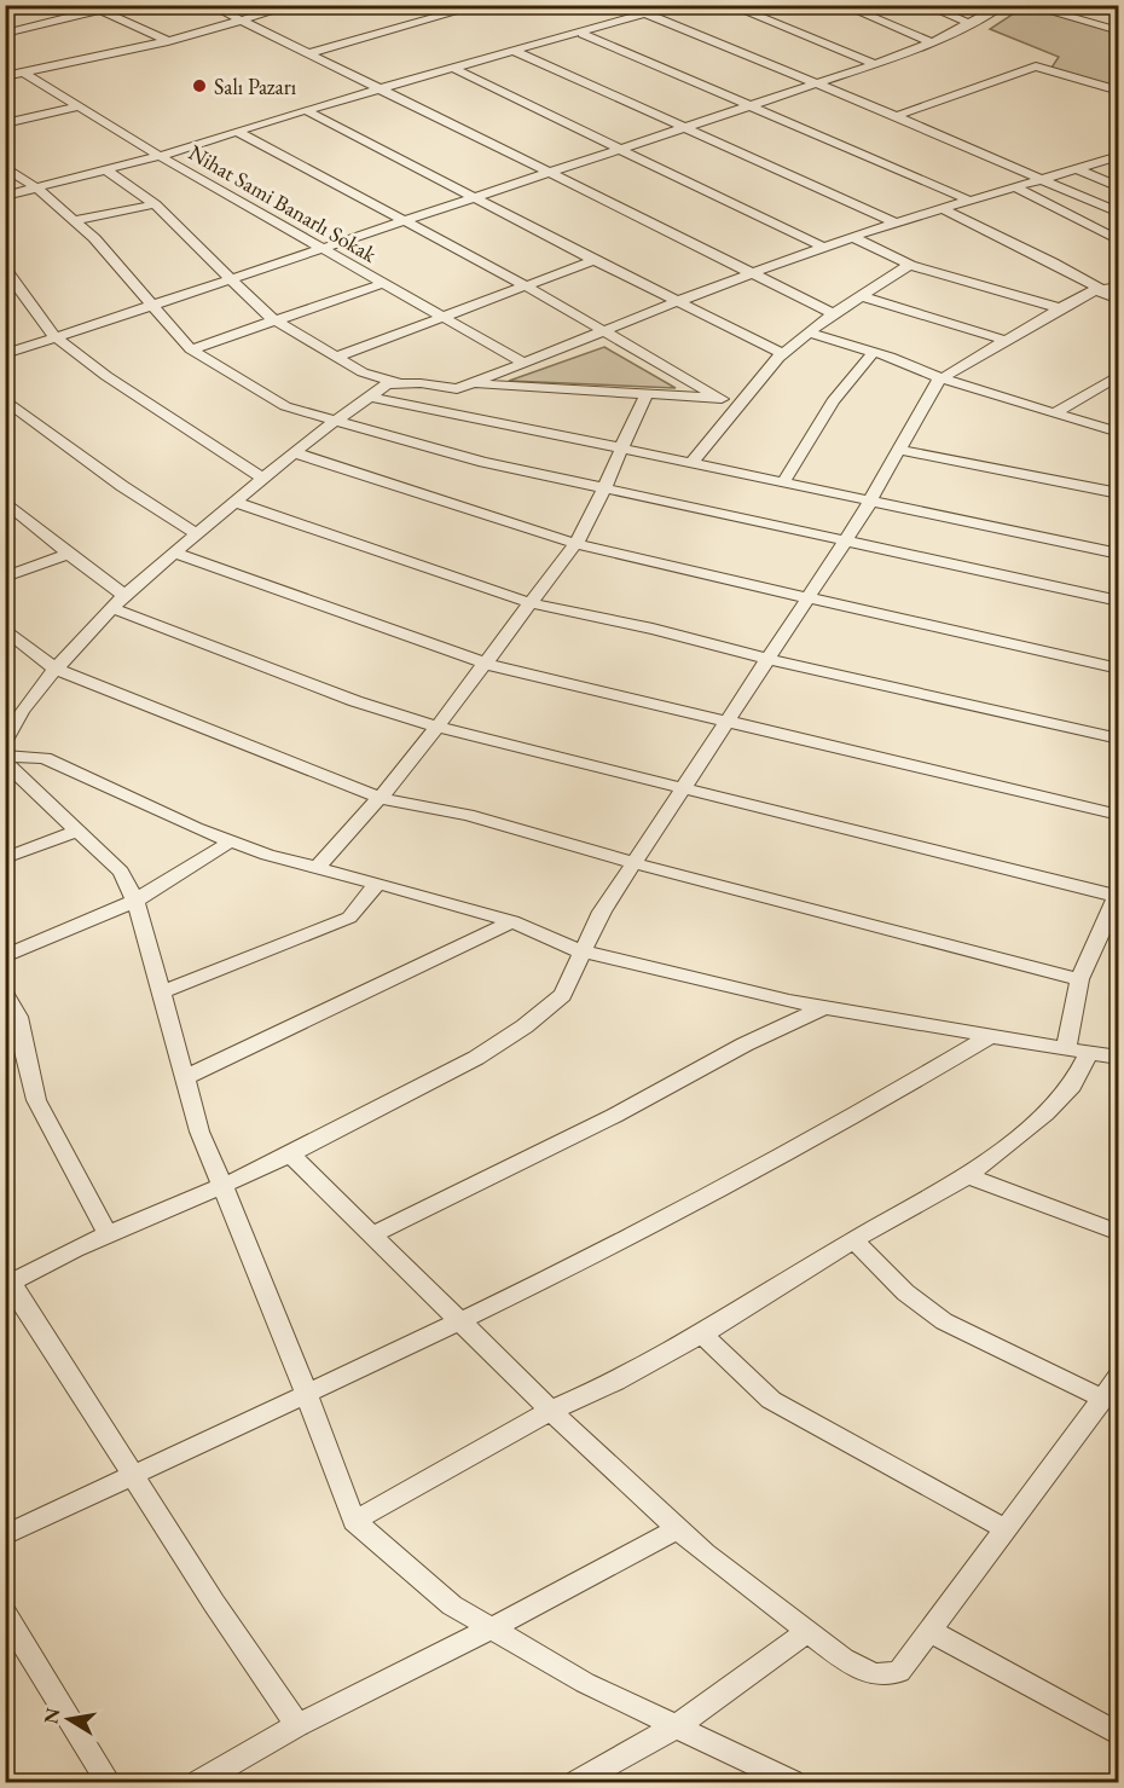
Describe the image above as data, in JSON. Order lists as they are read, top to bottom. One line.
{"streets":{"street":["Nihat Sami Banarlı Sokak"]},"places":["Salı Pazarı"],"north":"left"}
